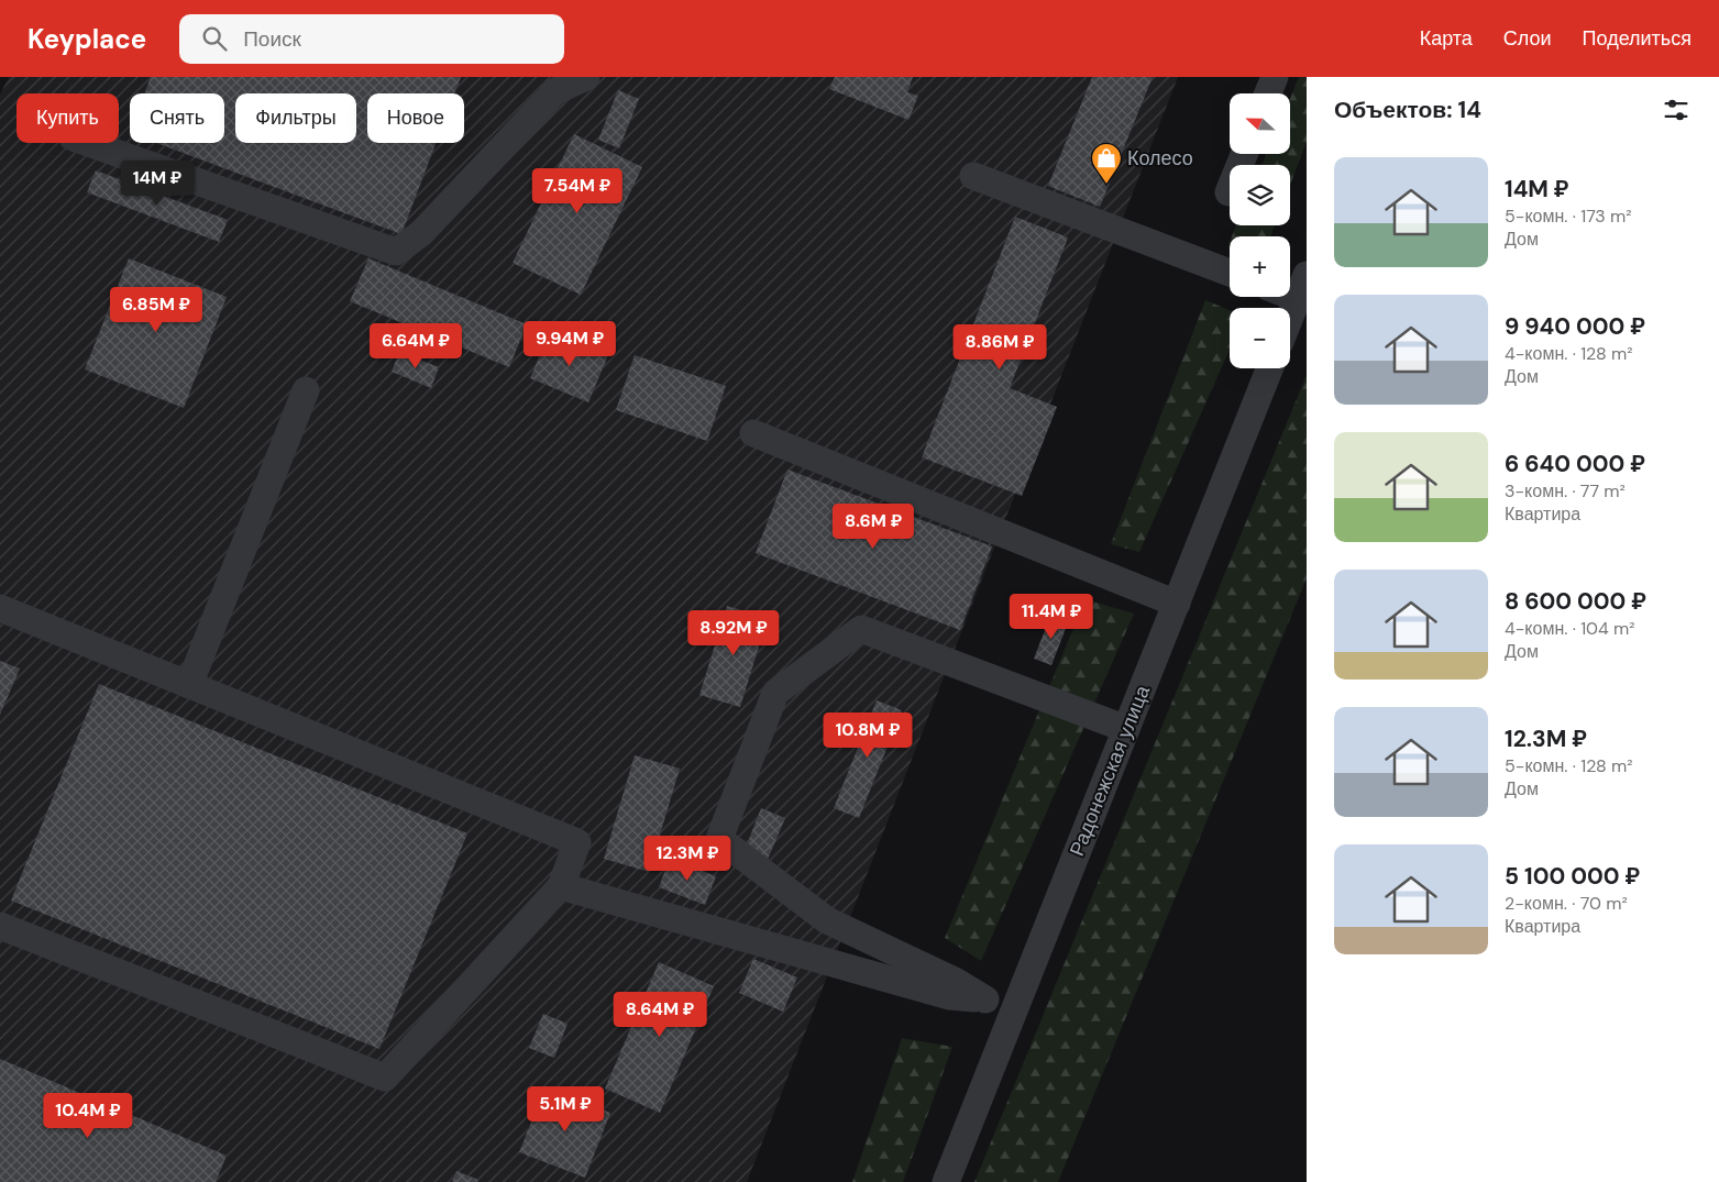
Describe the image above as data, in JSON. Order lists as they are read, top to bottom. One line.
{"streets":{"street":["Радонежская улица"]},"places":{"shop":["Колесо"]},"north":"left","page":{"header":"Keyplace","search":"Поиск","nav":["Карта","Слои","Поделиться"],"heading":"Объектов: 14","map_buttons":["+","−"],"chip":["Купить","Снять","Фильтры","Новое"],"list":[{"name":"14M ₽","note":"5-комн. · 173 m² · Дом"},{"name":"9 940 000 ₽","note":"4-комн. · 128 m² · Дом"},{"name":"6 640 000 ₽","note":"3-комн. · 77 m² · Квартира"},{"name":"8 600 000 ₽","note":"4-комн. · 104 m² · Дом"},{"name":"12.3M ₽","note":"5-комн. · 128 m² · Дом"},{"name":"5 100 000 ₽","note":"2-комн. · 70 m² · Квартира"}],"price":["14M ₽","7.54M ₽","6.85M ₽","9.94M ₽","6.64M ₽","8.86M ₽","8.6M ₽","11.4M ₽","8.92M ₽","10.8M ₽","12.3M ₽","8.64M ₽","5.1M ₽","10.4M ₽"]}}
